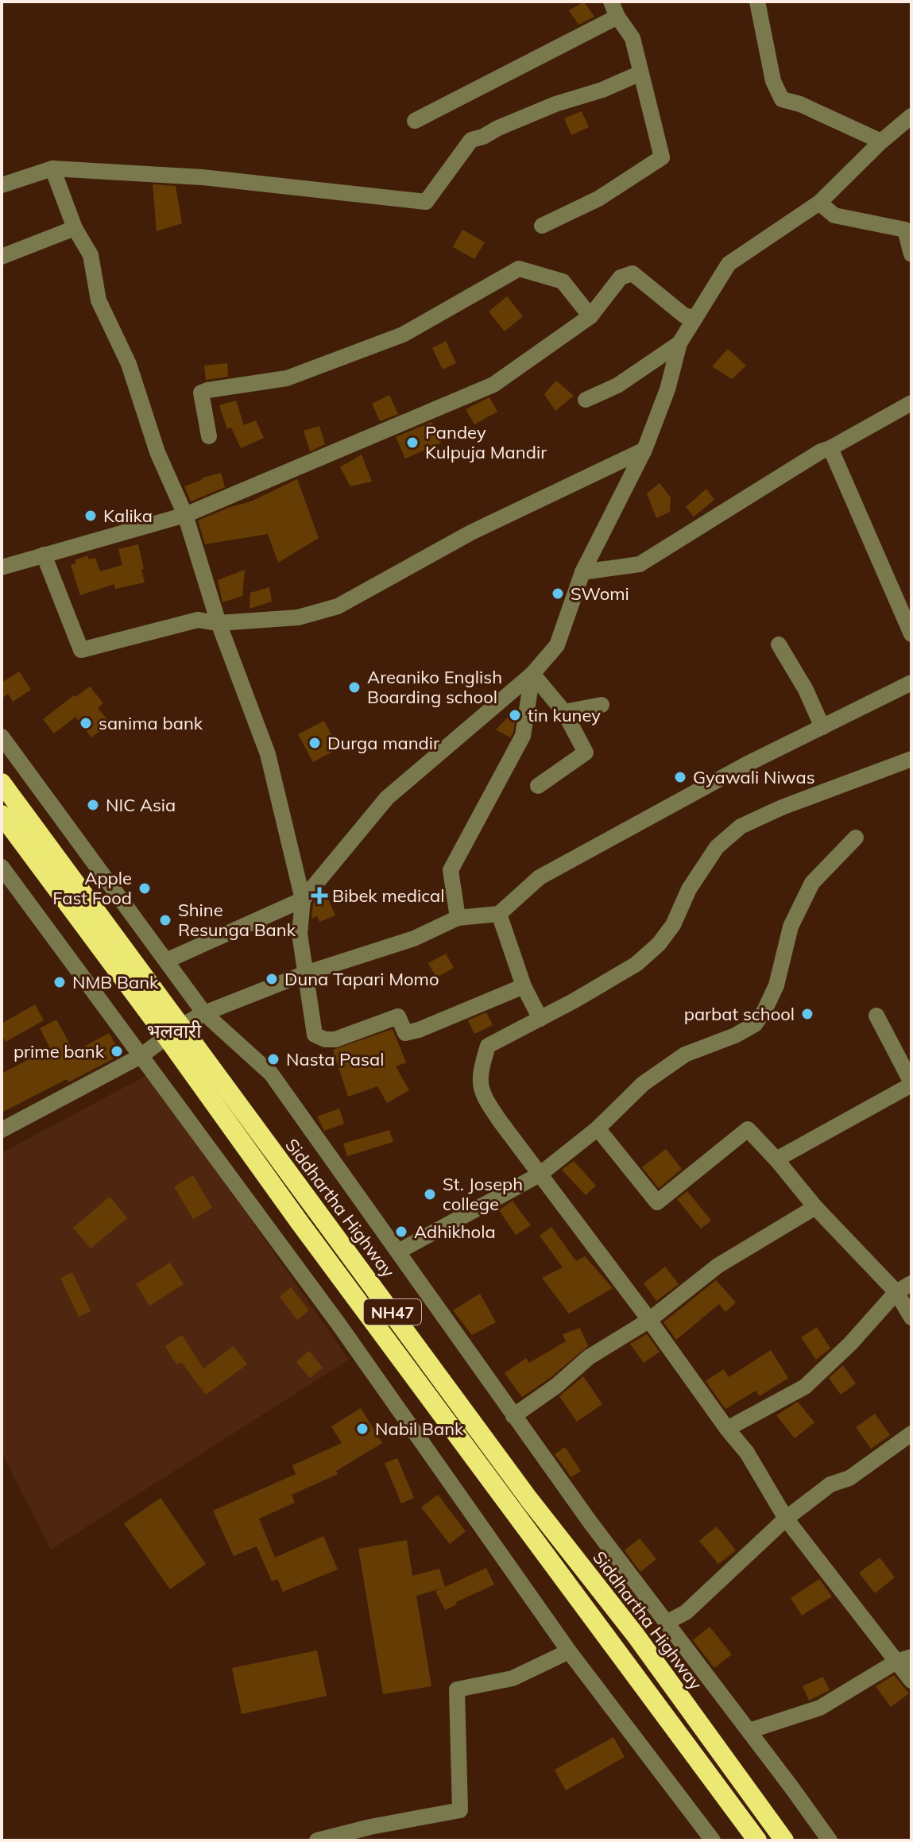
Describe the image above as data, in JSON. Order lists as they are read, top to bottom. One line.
{"streets":{"highway":["Siddhartha Highway","NH47"]},"districts":["भलवारी"],"places":{"other":["Pandey Kulpuja Mandir","Kalika","SWomi","Areaniko English Boarding school","tin kuney","sanima bank","Durga mandir","Gyawali Niwas","NIC Asia","Apple Fast Food","Shine Resunga Bank","Duna Tapari Momo","NMB Bank","parbat school","prime bank","Nasta Pasal","St. Joseph college","Adhikhola","Nabil Bank"],"health":["Bibek medical"]}}
